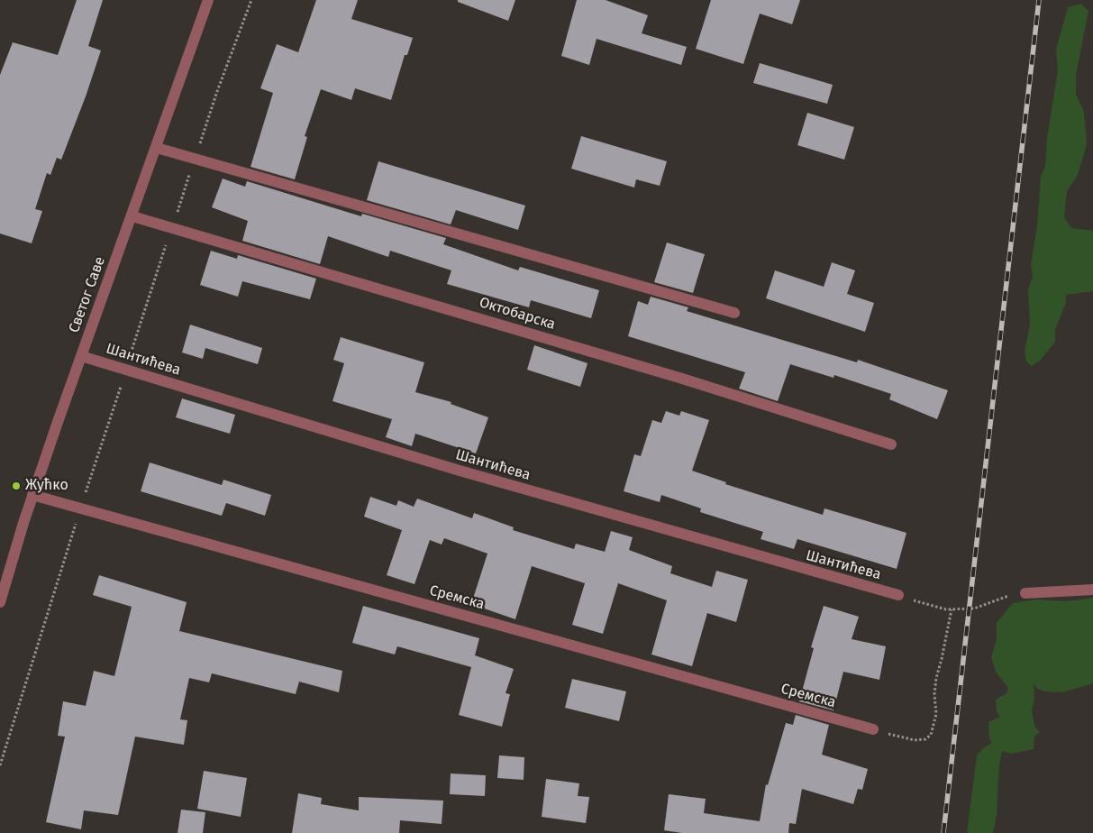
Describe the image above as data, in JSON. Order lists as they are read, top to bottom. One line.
{"streets":{"street":["Светог Саве","Октобарска","Шантићева","Сремска"]},"crossings":[["Светог Саве","Октобарска"],["Светог Саве","Шантићева"],["Светог Саве","Сремска"]],"places":["Жућко"]}
